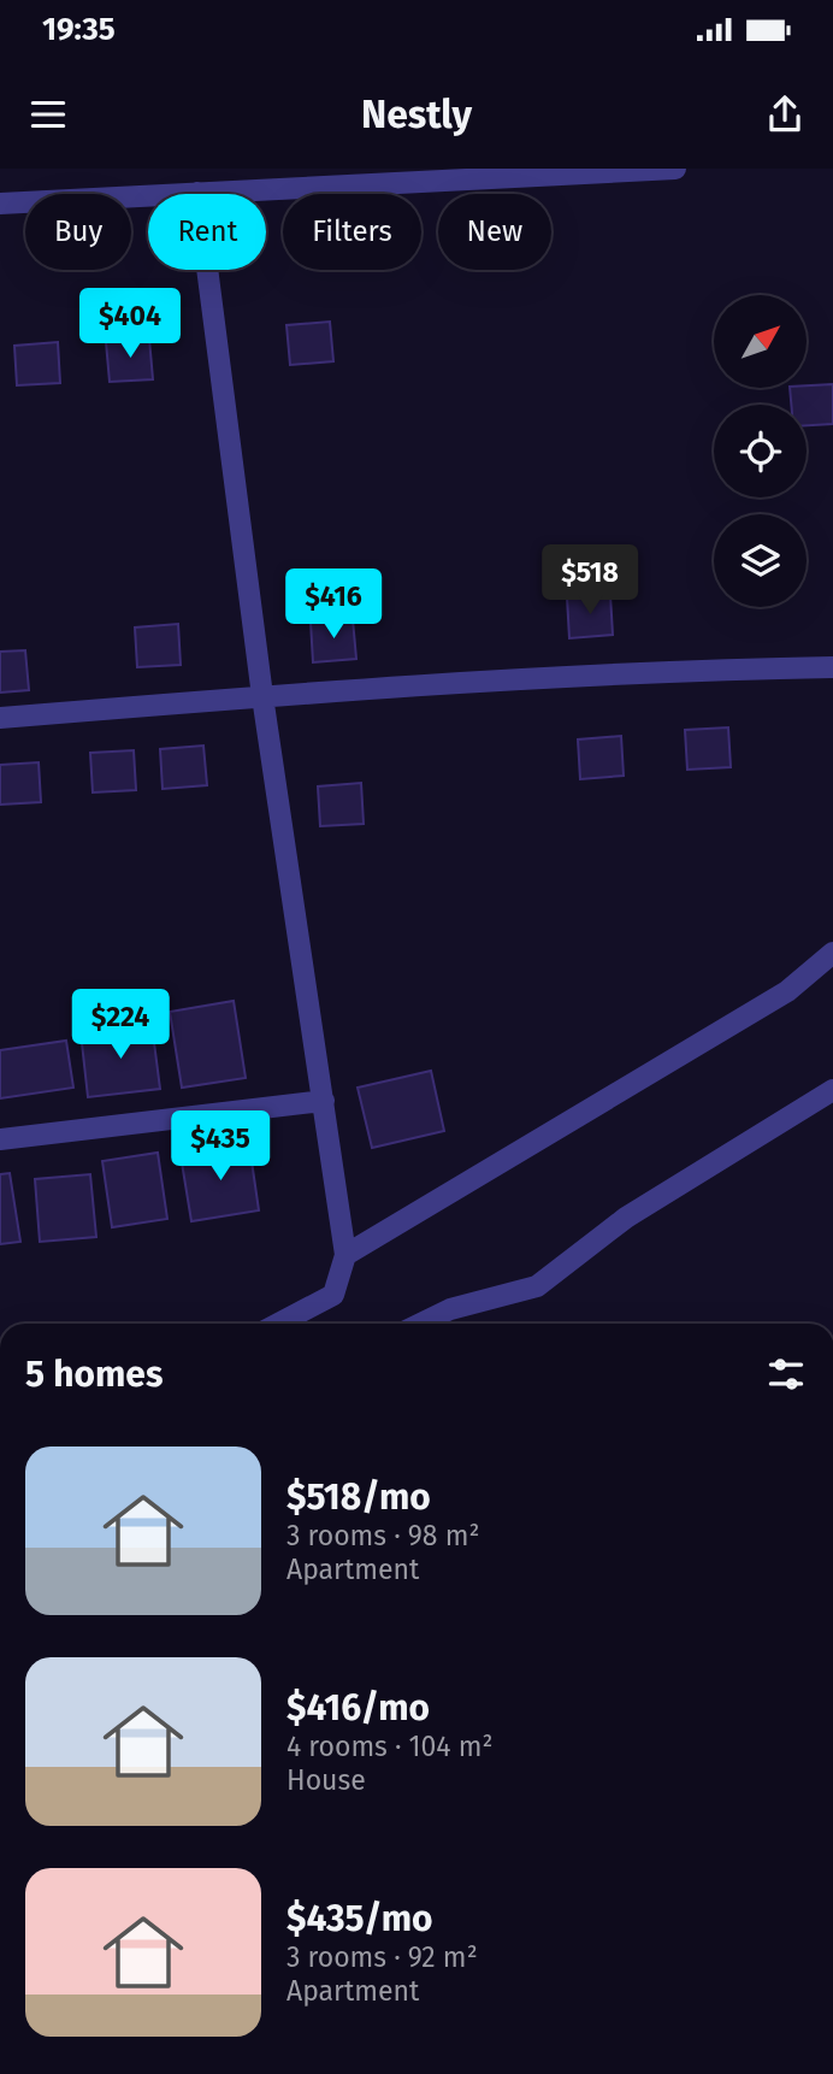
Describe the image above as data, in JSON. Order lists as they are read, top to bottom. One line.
{"north":"top right","page":{"status":"19:35","header":"Nestly","chip":["Buy","Rent","Filters","New"],"price":["$404","$518","$416","$224","$435"],"heading":"5 homes","list":[{"name":"$518/mo","note":"3 rooms · 98 m² · Apartment"},{"name":"$416/mo","note":"4 rooms · 104 m² · House"},{"name":"$435/mo","note":"3 rooms · 92 m² · Apartment"}]}}
